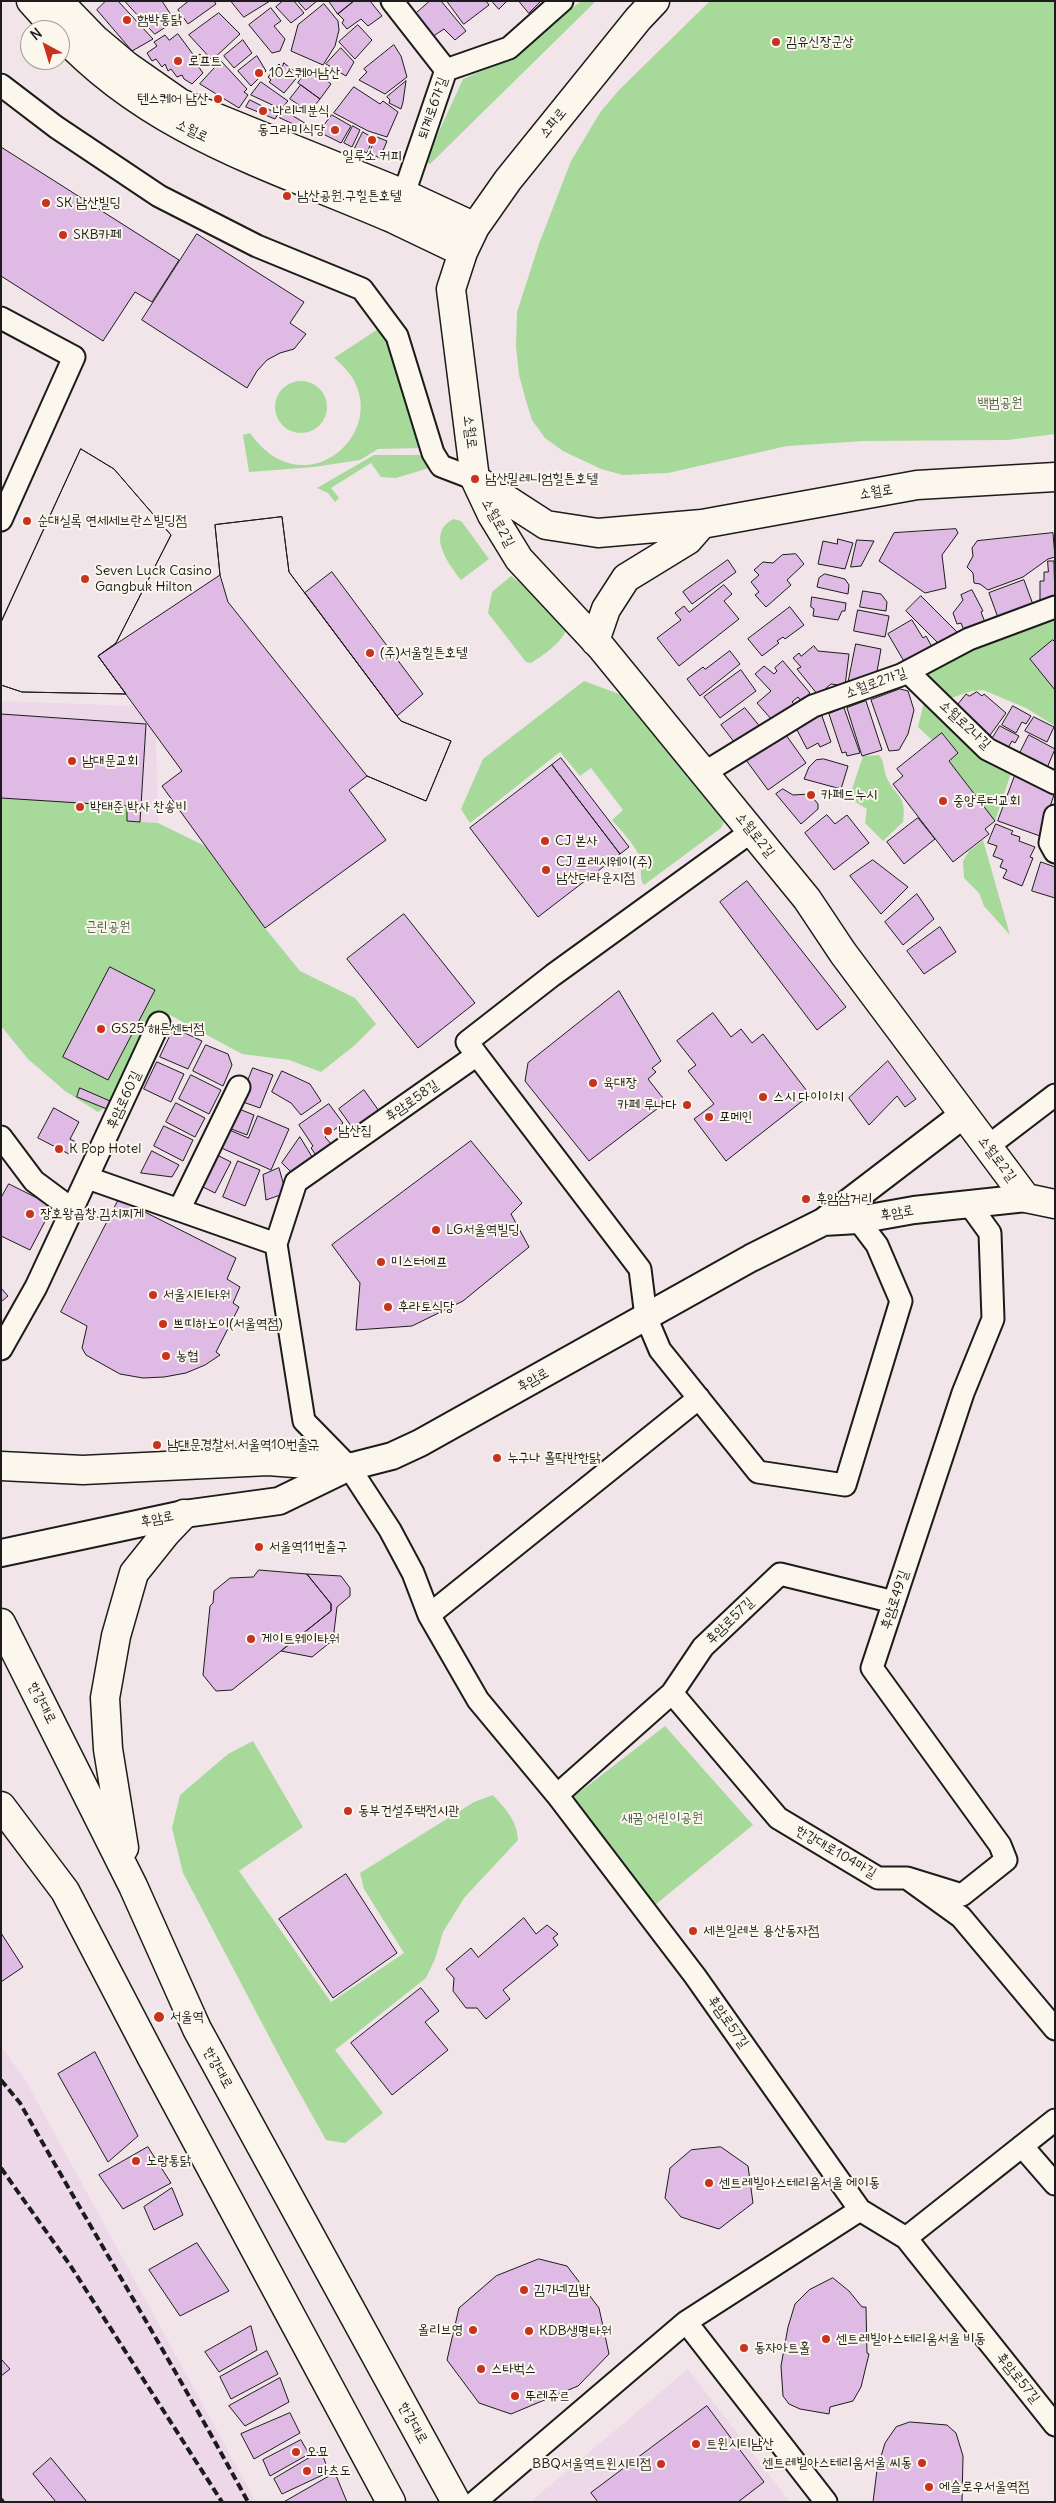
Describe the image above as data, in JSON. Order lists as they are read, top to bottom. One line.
{"streets":{"main road":["소파로","소월로","소월로2길","후암로","한강대로"],"street":["퇴계로6가길","소월로2가길","소월로2나길","후암로60길","후암로58길","후암로49길","후암로57길","한강대로104마길"]},"crossings":[["퇴계로6가길","소월로"],["소파로","소월로"],["소월로","소월로2길"],["소월로2길","소월로2가길"],["소월로2길","후암로"],["소월로2가길","소월로2나길"],["후암로58길","후암로"],["후암로58길","후암로57길"],["후암로","후암로49길"],["후암로","후암로57길"],["후암로49길","후암로57길"],["후암로49길","한강대로104마길"],["후암로57길","한강대로104마길"]],"parks":["백범공원","근린공원","새꿈 어린이공원"],"places":["함박통닭","김유신장군상","로프트","10스퀘어남산","텐스퀘어 남산","나리네분식","동그라미식당","일루소 커피","남산공원.구힐튼호텔","SK 남산빌딩","SKB카페","남산밀레니엄힐튼호텔","순대실록 연세세브란스빌딩점","Seven Luck Casino Gangbuk Hilton","(주)서울힐튼호텔","남대문교회","카페드누시","중앙루터교회","박태준 박사 찬송비","CJ 본사","CJ 프레시웨이(주) 남산더라운지점","GS25 해든센터점","육대장","스시 다이이치","카페 루나다","포메인","남산집","K Pop Hotel","후암삼거리","장호왕곱창.김치찌게","LG서울역빌딩","미스터에프","서울시티타워","후라토식당","쁘띠하노이(서울역점)","농협","남대문경찰서.서울역10번출구","누구나 홀딱반한닭","서울역11번출구","게이트웨이타워","동부건설주택전시관","세븐일레븐 용산동자점","서울역","노랑통닭","센트레빌아스테리움서울 에이동","김가네김밥","올리브영","KDB생명타워","센트레빌아스테리움서울 비동","동자아트홀","스타벅스","뚜레쥬르","트윈시티남산","오묘","센트레빌아스테리움서울 씨동","BBQ서울역트윈시티점","마츠도","에슬로우서울역점"],"north":"top left"}
